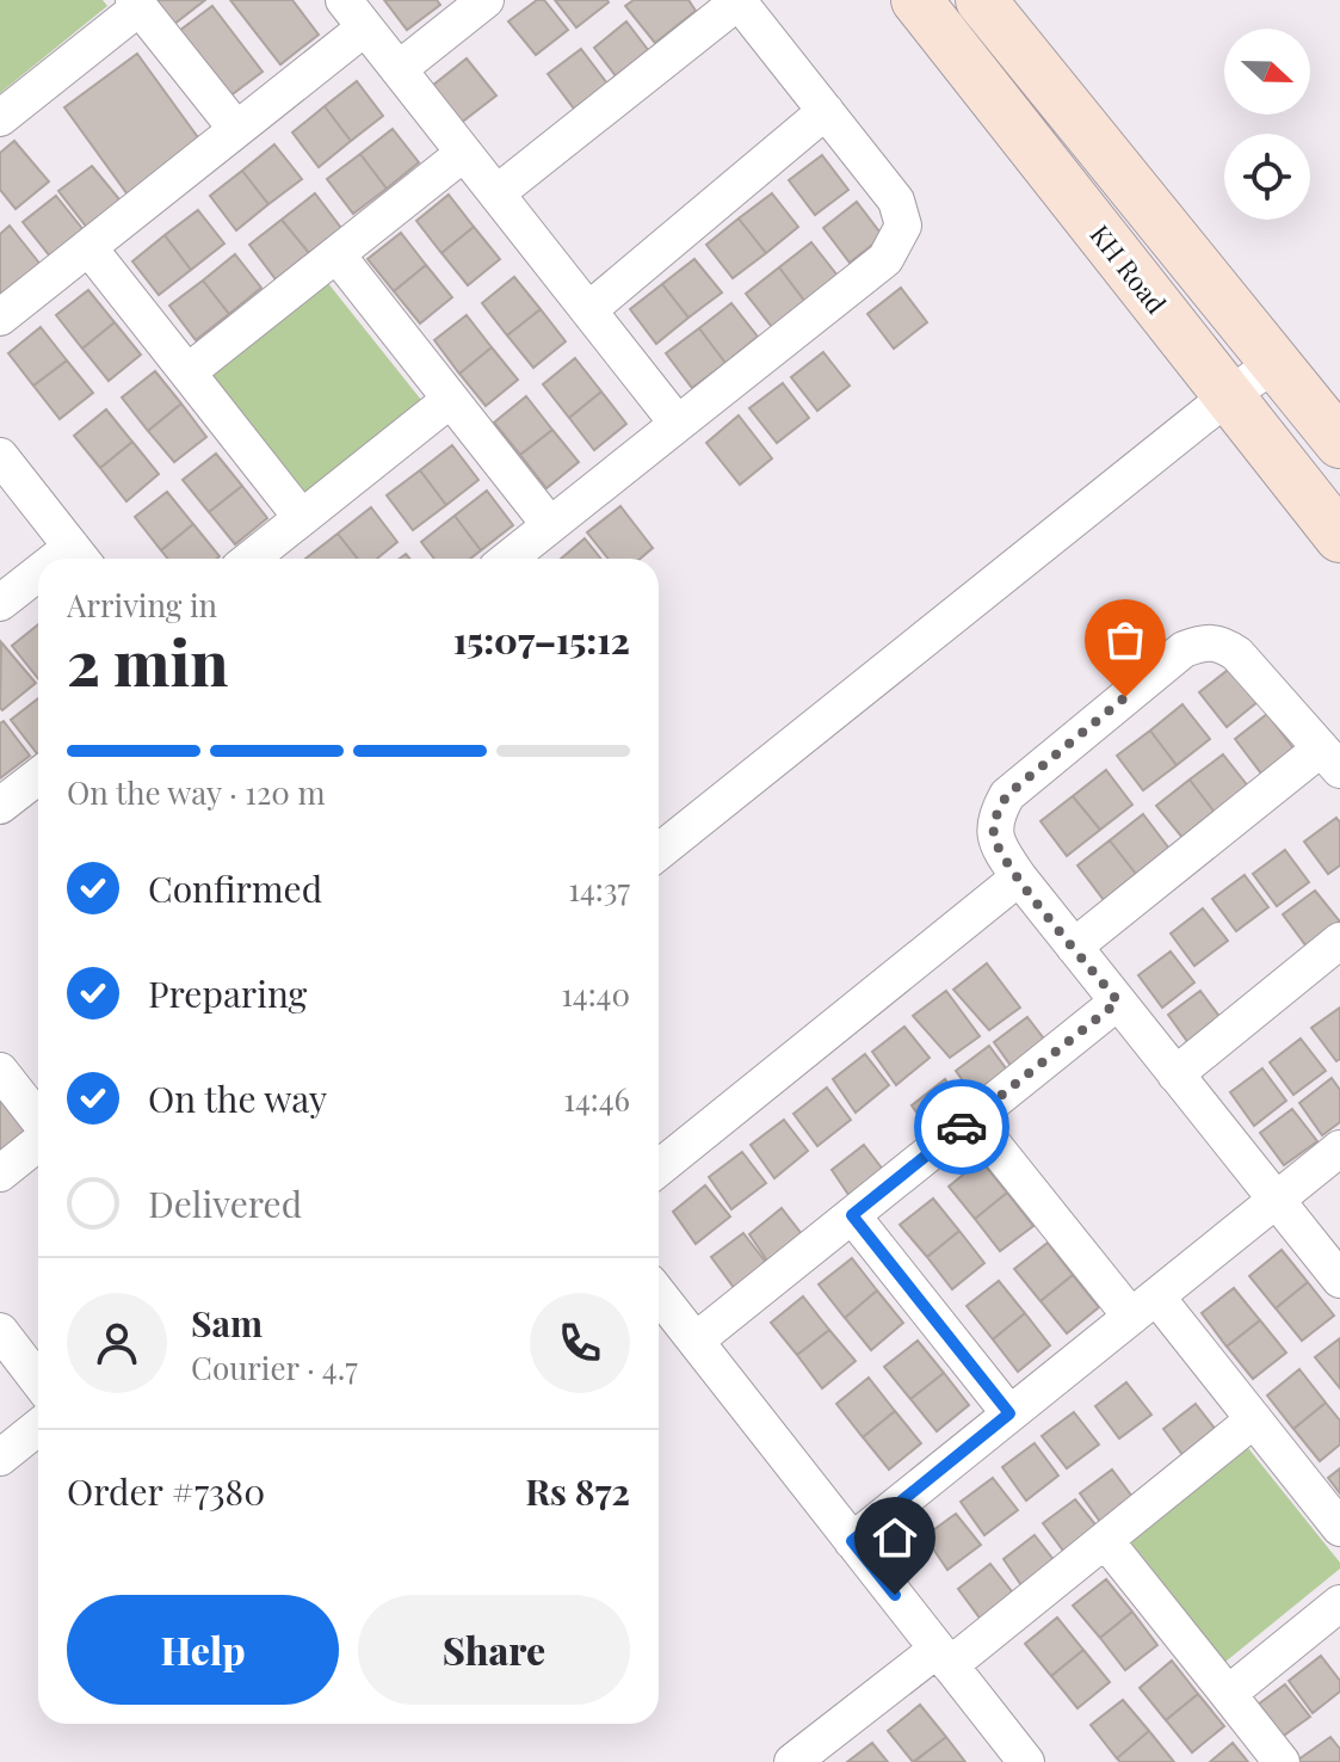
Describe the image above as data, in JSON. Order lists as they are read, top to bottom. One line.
{"streets":{"main road":["KH Road"]},"north":"right","page":{"heading":["2 min","Arriving in","15:07–15:12"],"panel":["Sam","Courier · 4.7","Order #7380","Rs 872"],"bar":"On the way · 120 m","list":[["Confirmed","14:37"],["Preparing","14:40"],["On the way","14:46"],"Delivered"],"buttons":["Help","Share"]}}
